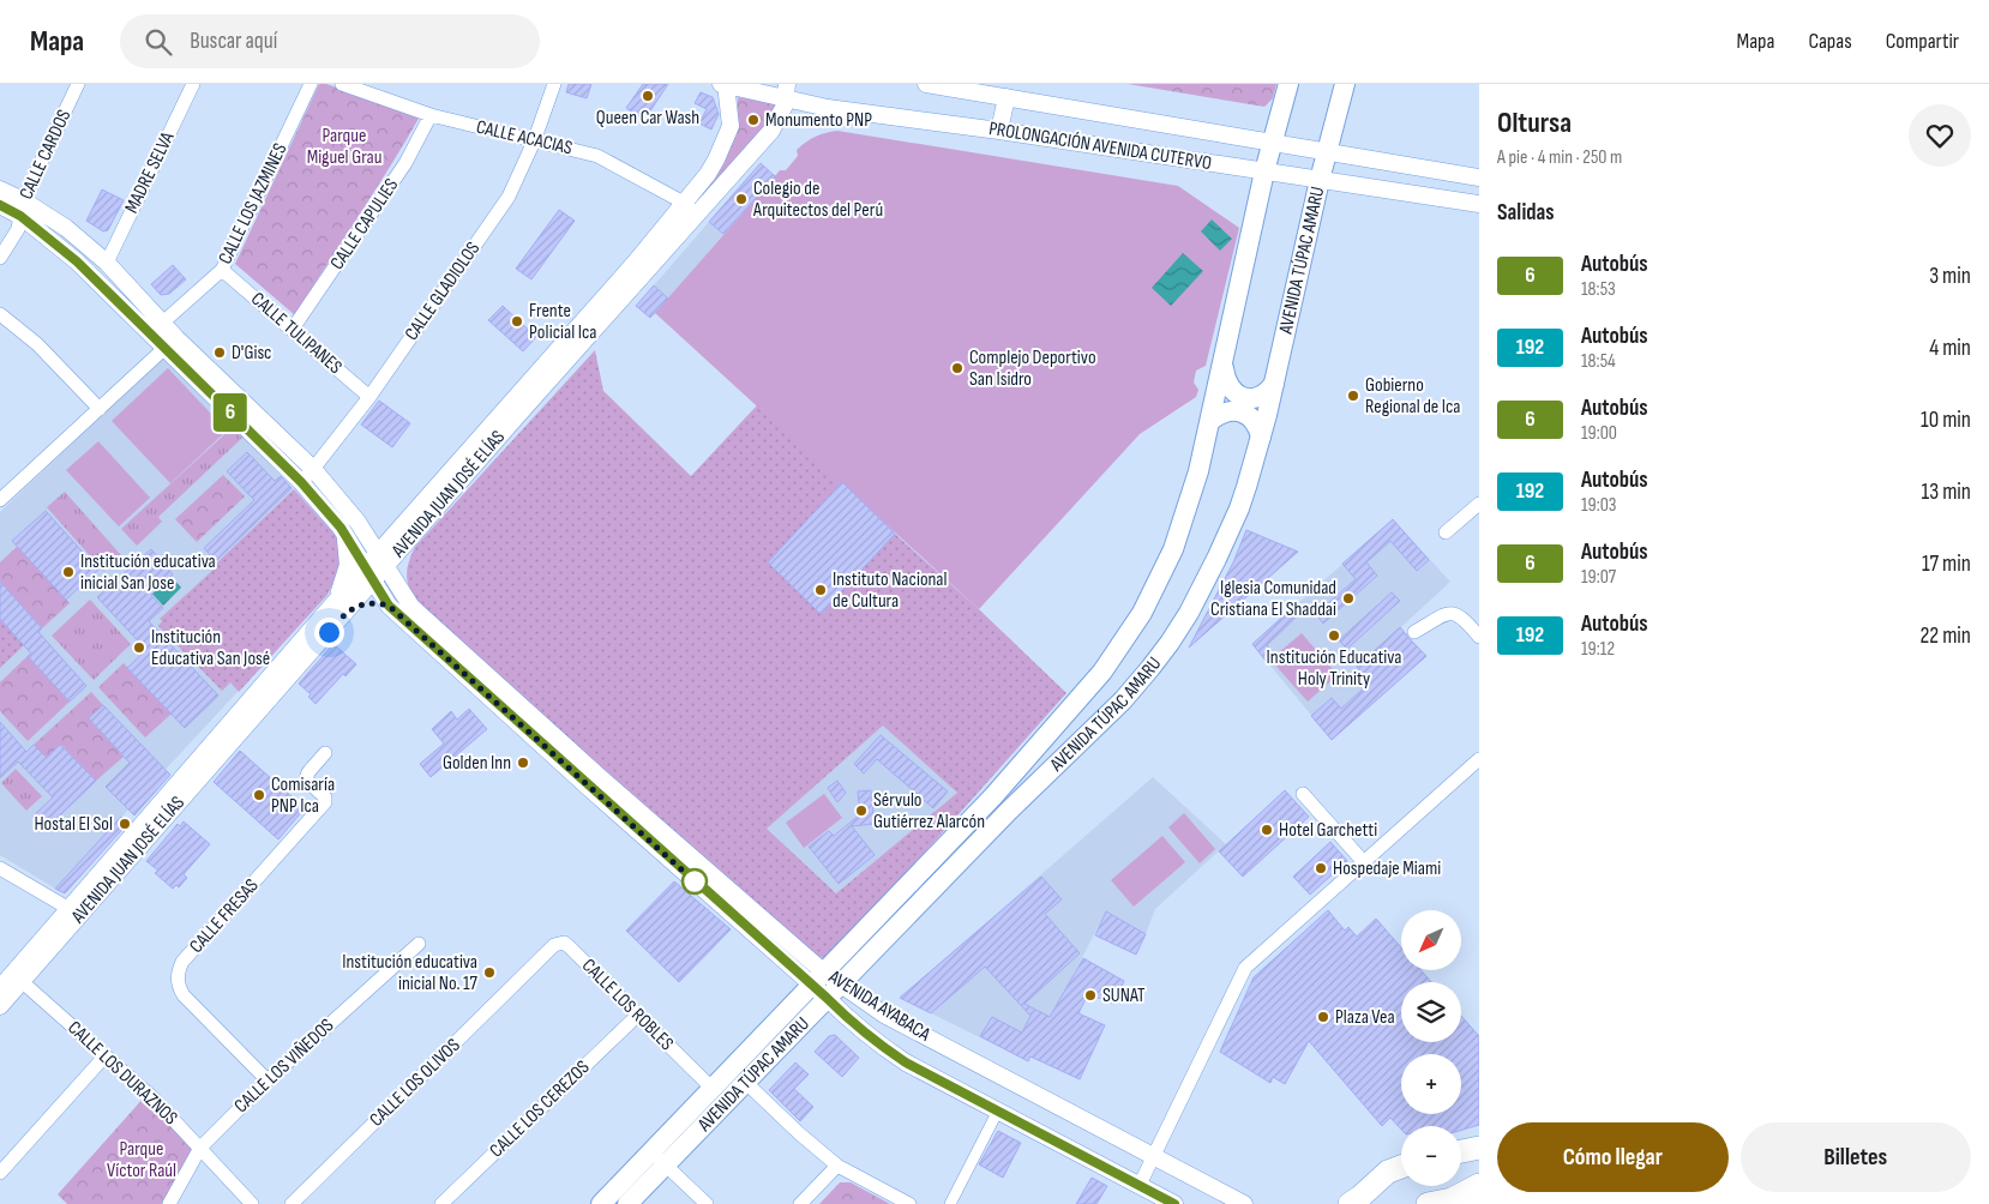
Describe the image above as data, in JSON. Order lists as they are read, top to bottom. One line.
{"streets":{"main road":["AVENIDA TÚPAC AMARU"],"street":["CALLE ACACIAS","PROLONGACIÓN AVENIDA CUTERVO","CALLE CARDOS","MADRE SELVA","CALLE LOS JAZMINES","CALLE CAPULIES","CALLE GLADIOLOS","CALLE TULIPANES","AVENIDA JUAN JOSÉ ELÍAS","CALLE FRESAS","CALLE LOS ROBLES","AVENIDA AYABACA","CALLE LOS VIÑEDOS","CALLE LOS DURAZNOS","CALLE LOS OLIVOS","CALLE LOS CEREZOS"]},"crossings":[["CALLE ACACIAS","CALLE CAPULIES"],["CALLE ACACIAS","CALLE GLADIOLOS"],["CALLE ACACIAS","AVENIDA JUAN JOSÉ ELÍAS"],["PROLONGACIÓN AVENIDA CUTERVO","AVENIDA TÚPAC AMARU"],["PROLONGACIÓN AVENIDA CUTERVO","AVENIDA JUAN JOSÉ ELÍAS"],["CALLE CARDOS","AVENIDA AYABACA"],["MADRE SELVA","AVENIDA AYABACA"],["CALLE LOS JAZMINES","CALLE TULIPANES"],["CALLE LOS JAZMINES","AVENIDA AYABACA"],["CALLE CAPULIES","CALLE TULIPANES"],["AVENIDA TÚPAC AMARU","CALLE LOS ROBLES"],["AVENIDA TÚPAC AMARU","AVENIDA AYABACA"],["CALLE GLADIOLOS","CALLE TULIPANES"],["CALLE GLADIOLOS","AVENIDA AYABACA"],["AVENIDA JUAN JOSÉ ELÍAS","AVENIDA AYABACA"],["AVENIDA JUAN JOSÉ ELÍAS","CALLE LOS DURAZNOS"],["CALLE FRESAS","CALLE LOS VIÑEDOS"],["CALLE LOS ROBLES","CALLE LOS OLIVOS"],["CALLE LOS ROBLES","CALLE LOS CEREZOS"],["CALLE LOS VIÑEDOS","CALLE LOS DURAZNOS"]],"parks":["Parque Miguel Grau","Parque Víctor Raúl"],"places":["Queen Car Wash","Monumento PNP","Colegio de Arquitectos del Perú","Frente Policial Ica","D'Gisc","Complejo Deportivo San Isidro","Gobierno Regional de Ica","Institución educativa inicial San Jose","Instituto Nacional de Cultura","Iglesia Comunidad Cristiana El Shaddai","Institución Educativa Holy Trinity","Institución Educativa San José","Golden Inn","Comisaría PNP Ica","Sérvulo Gutiérrez Alarcón","Hostal El Sol","Hotel Garchetti","Hospedaje Miami","Institución educativa inicial No. 17","SUNAT","Plaza Vea"],"lines":["bus line 6"],"north":"bottom left","page":{"header":"Mapa","search":"Buscar aquí","nav":["Mapa","Capas","Compartir"],"on_map":"6","heading":[["Oltursa","A pie · 4 min · 250 m"],"Salidas"],"list":[{"mark":"6","name":"Autobús","note":"18:53","value":"3 min"},{"mark":"192","name":"Autobús","note":"18:54","value":"4 min"},{"mark":"6","name":"Autobús","note":"19:00","value":"10 min"},{"mark":"192","name":"Autobús","note":"19:03","value":"13 min"},{"mark":"6","name":"Autobús","note":"19:07","value":"17 min"},{"mark":"192","name":"Autobús","note":"19:12","value":"22 min"}],"map_buttons":["+","−"],"buttons":["Cómo llegar","Billetes"]}}
